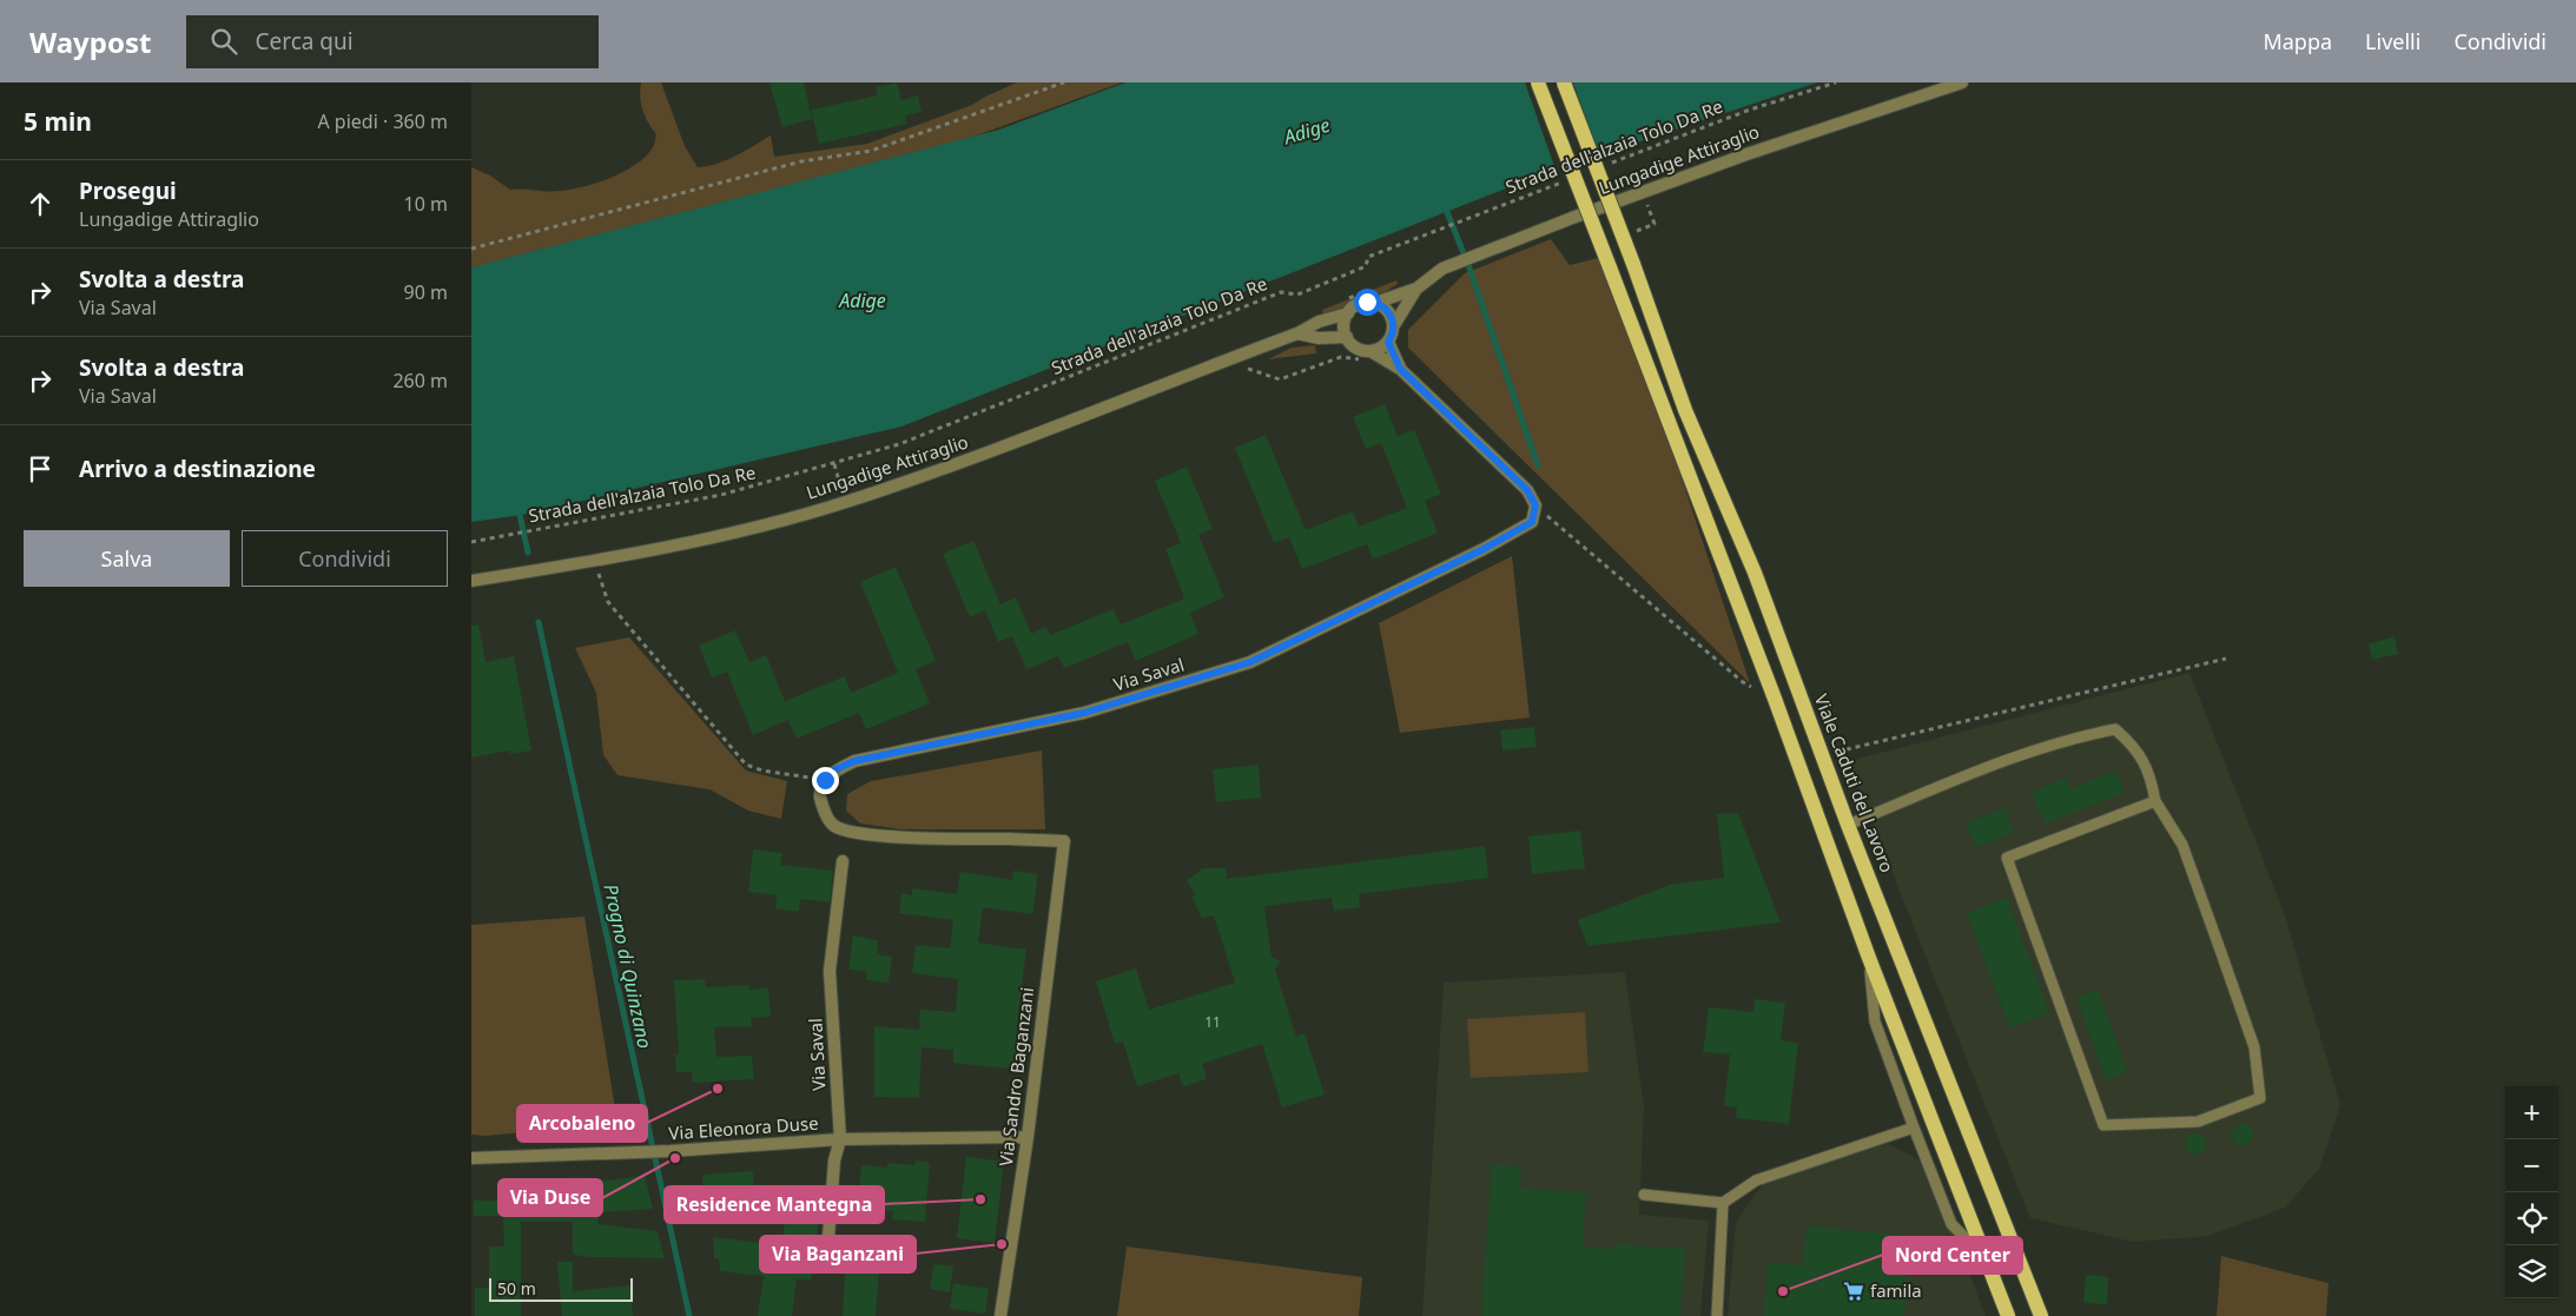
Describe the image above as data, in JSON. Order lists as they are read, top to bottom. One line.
{"streets":{"main road":["Viale Caduti del Lavoro"],"street":["Lungadige Attiraglio","Via Saval","Via Sandro Baganzani","Via Eleonora Duse"],"path":["Strada dell'alzaia Tolo Da Re"]},"crossings":[["Via Saval","Via Sandro Baganzani"],["Via Saval","Via Eleonora Duse"],["Via Sandro Baganzani","Via Eleonora Duse"]],"water":["Adige","Progno di Quinzano"],"places":{"other":["Arcobaleno","Via Duse","Residence Mantegna","Via Baganzani","Nord Center"],"supermarket":["famila"]},"house_numbers":["11"],"scale_bar":"50 m","page":{"header":"Waypost","search":"Cerca qui","nav":["Mappa","Livelli","Condividi"],"heading":["5 min","A piedi · 360 m"],"list":[["Prosegui","Lungadige Attiraglio","10 m"],["Svolta a destra","Via Saval","90 m"],["Svolta a destra","Via Saval","260 m"],"Arrivo a destinazione"],"buttons":["Salva","Condividi"],"map_buttons":["+","−"],"scale":"50 m"}}
